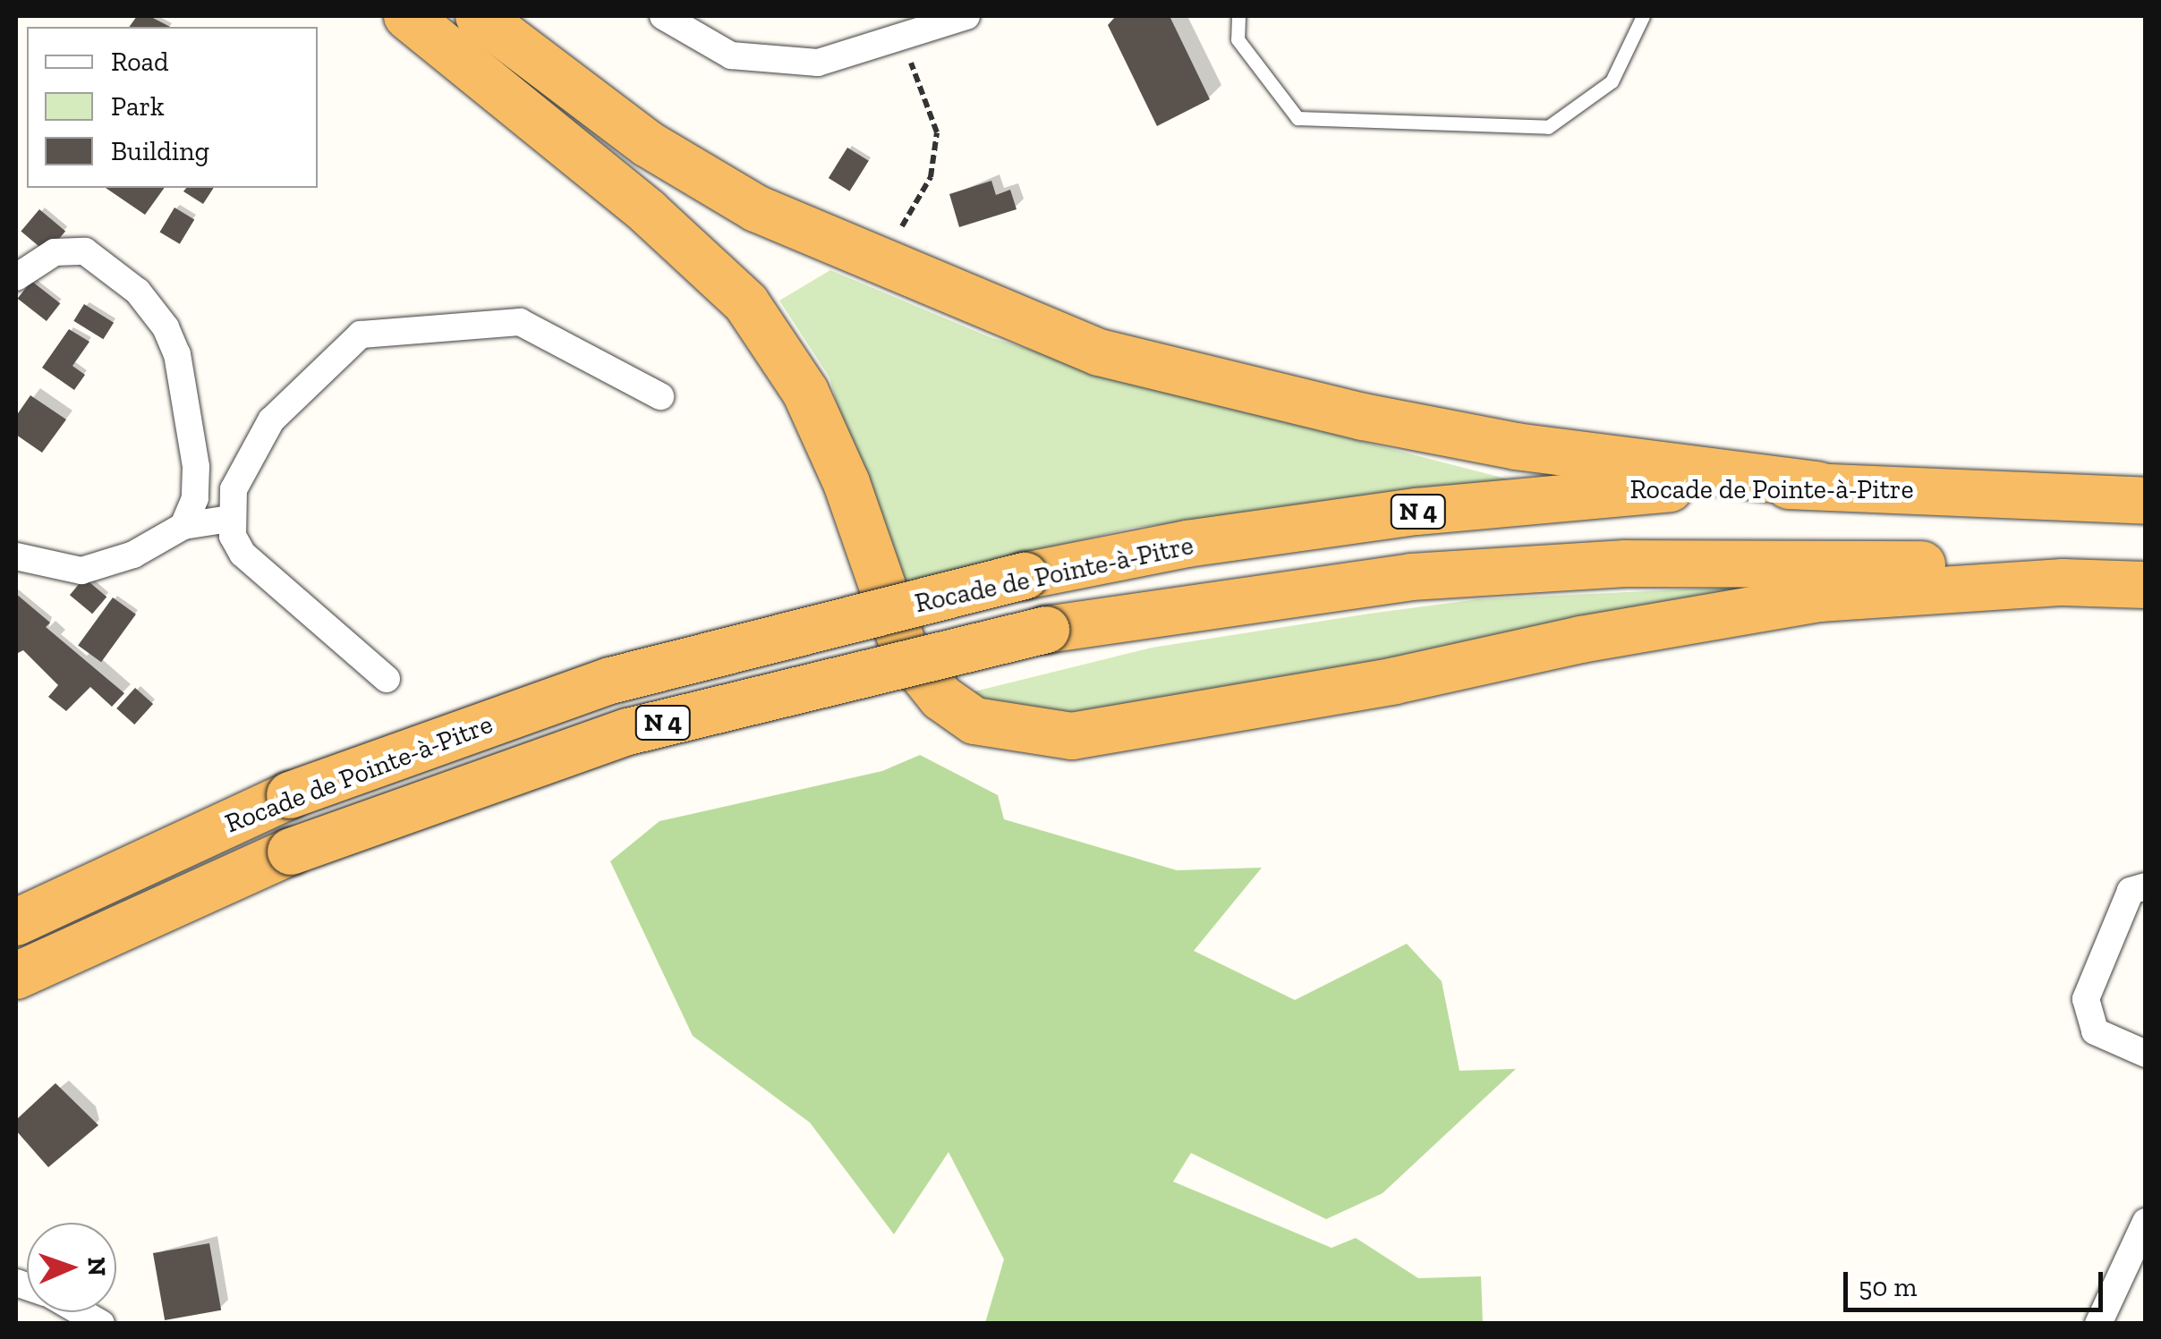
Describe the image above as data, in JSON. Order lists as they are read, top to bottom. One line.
{"streets":{"highway":["Rocade de Pointe-à-Pitre","N 4"]},"legend":["Road","Park","Building"],"scale_bar":"50 m","north":"right"}
